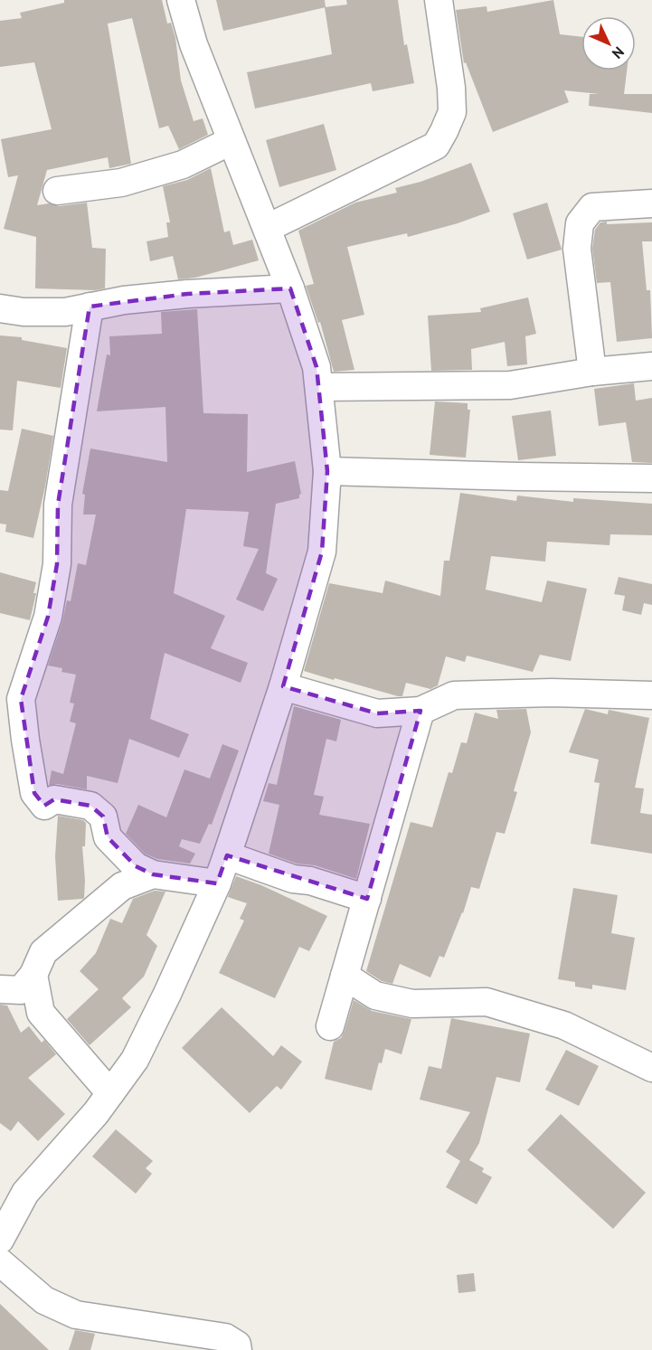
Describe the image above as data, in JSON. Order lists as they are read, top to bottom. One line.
{"north":"bottom right"}
